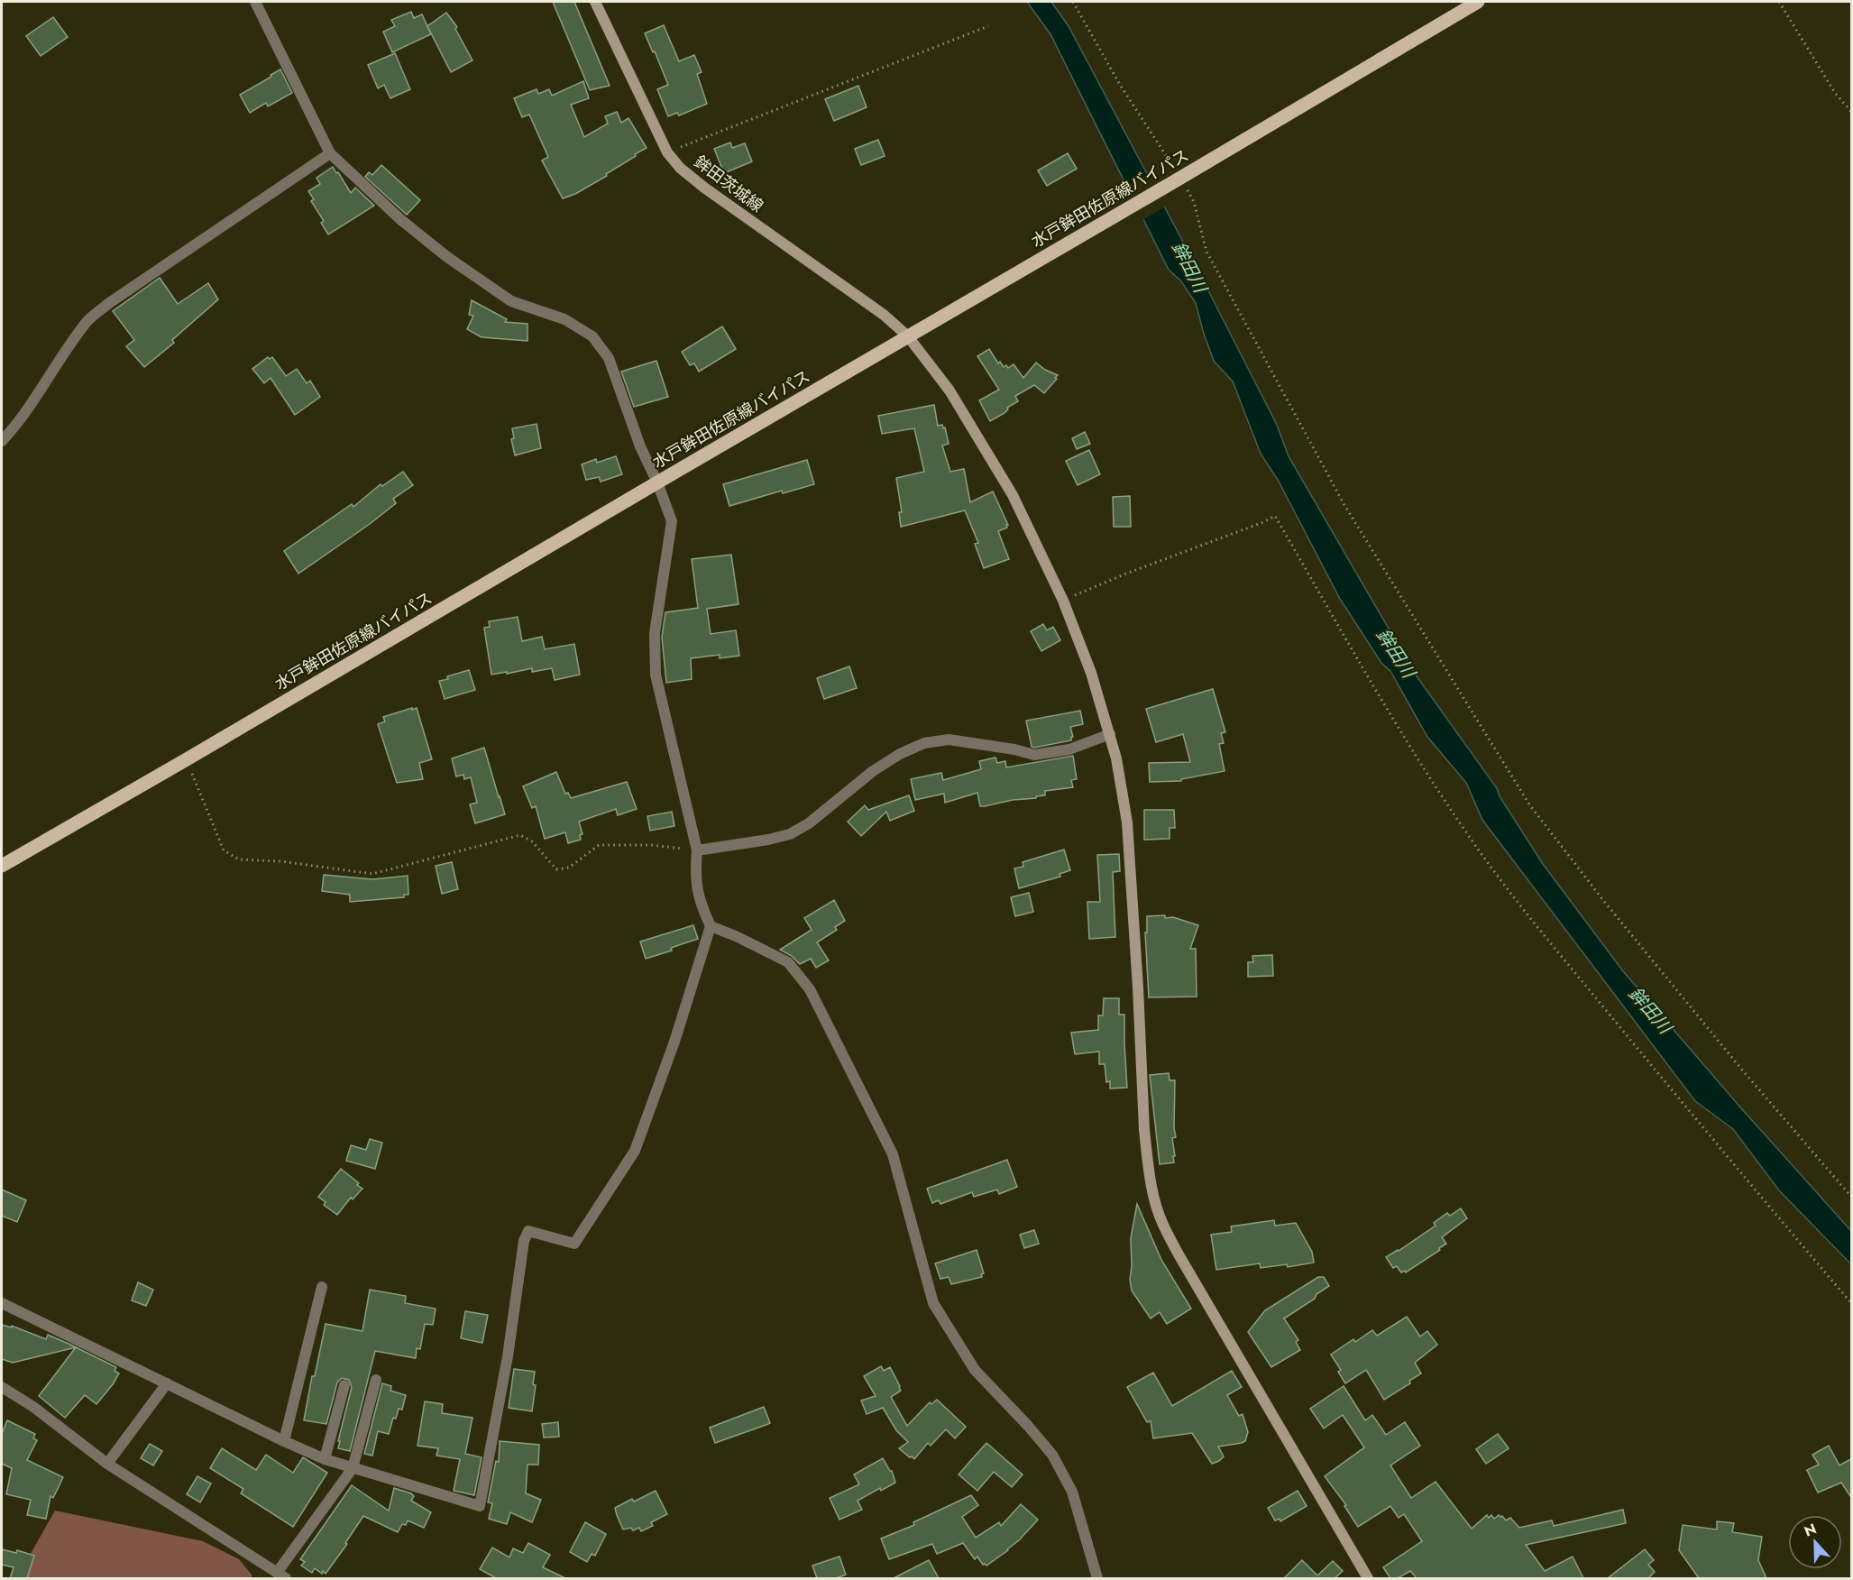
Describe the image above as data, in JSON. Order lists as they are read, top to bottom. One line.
{"streets":{"main road":["水戸鉾田佐原線バイパス"],"street":["鉾田茨城線"]},"crossings":[["鉾田茨城線","水戸鉾田佐原線バイパス"]],"water":["鉾田川"],"north":"top"}
